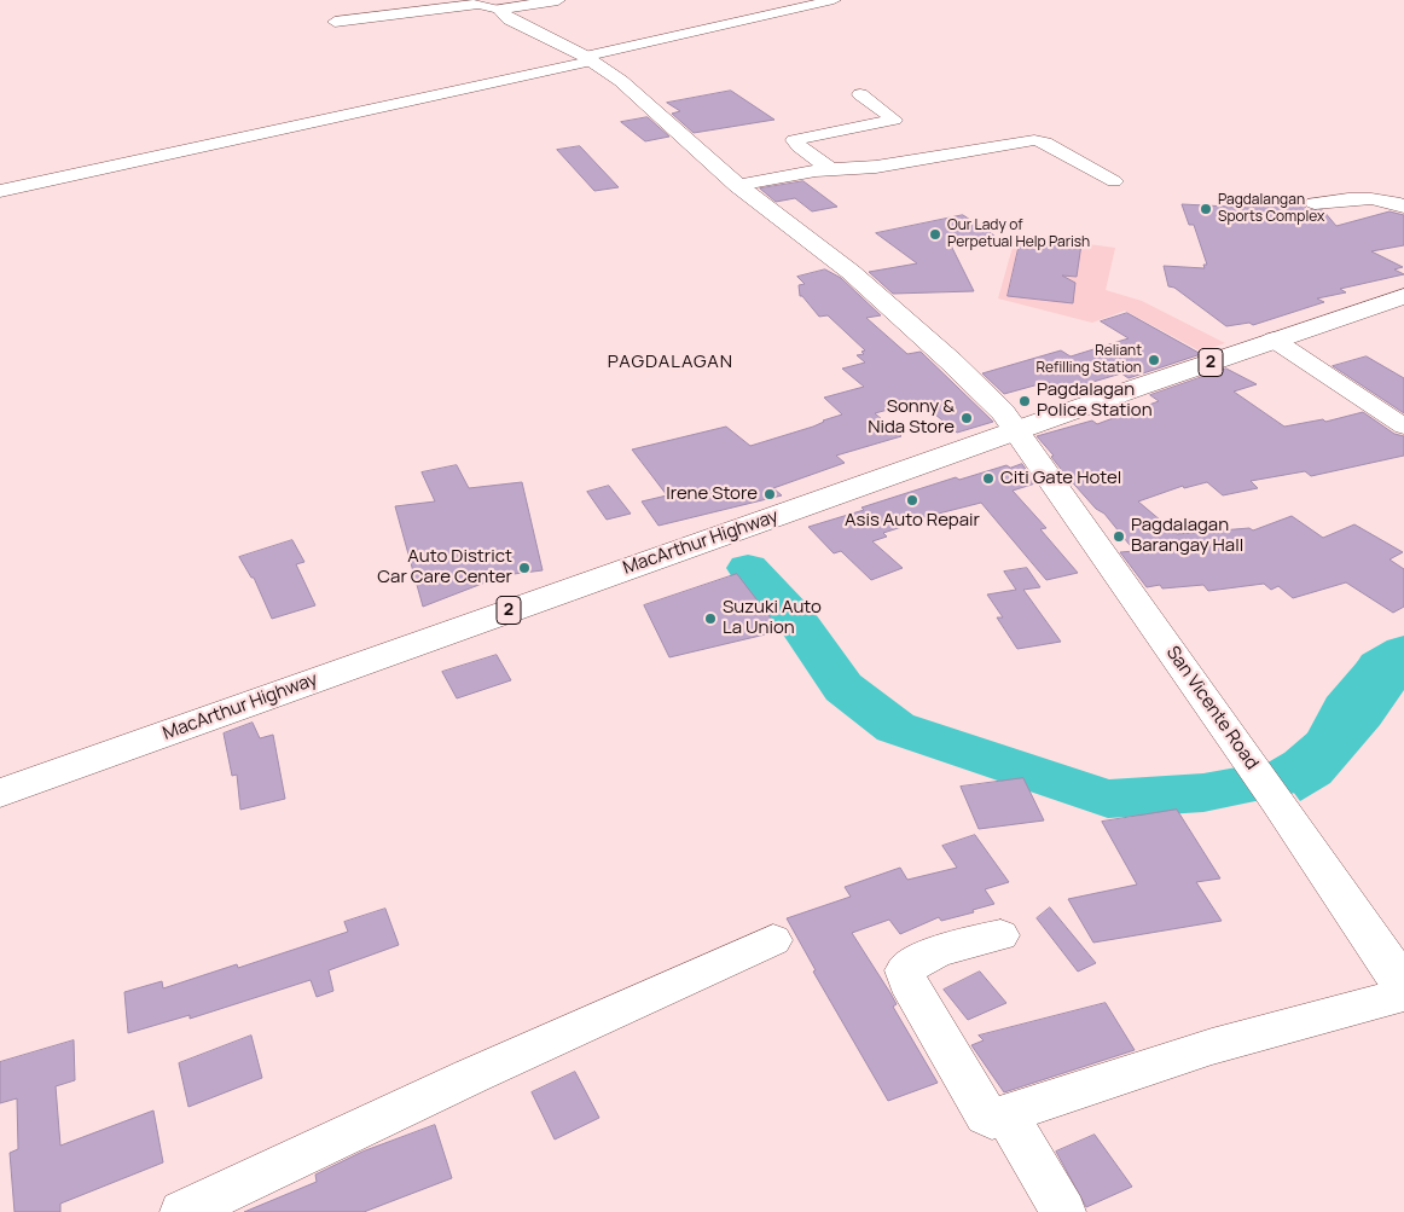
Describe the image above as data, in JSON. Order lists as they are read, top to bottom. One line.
{"streets":{"main road":["2","MacArthur Highway","San Vicente Road"]},"crossings":[["MacArthur Highway","San Vicente Road"]],"districts":["PAGDALAGAN"],"places":["Pagdalangan Sports Complex","Our Lady of Perpetual Help Parish","Reliant Refilling Station","Pagdalagan Police Station","Sonny & Nida Store","Citi Gate Hotel","Irene Store","Asis Auto Repair","Pagdalagan Barangay Hall","Auto District Car Care Center","Suzuki Auto La Union"]}
